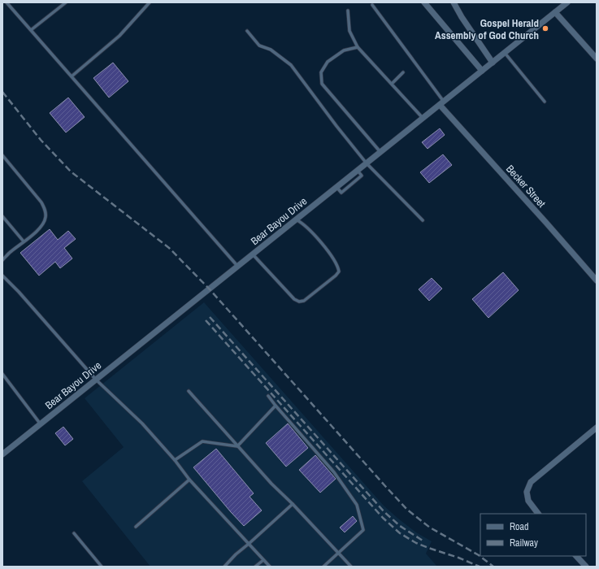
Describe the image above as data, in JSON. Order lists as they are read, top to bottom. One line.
{"streets":{"street":["Becker Street","Bear Bayou Drive"]},"crossings":[["Becker Street","Bear Bayou Drive"]],"places":["Gospel Herald Assembly of God Church"],"legend":["Road","Railway"]}
